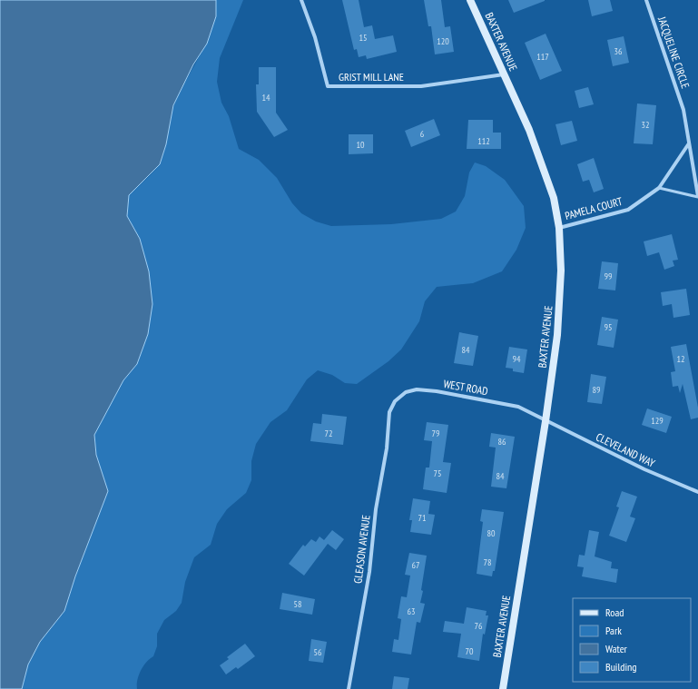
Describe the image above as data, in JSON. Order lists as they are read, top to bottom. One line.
{"streets":{"street":["BAXTER AVENUE","JACQUELINE CIRCLE","GRIST MILL LANE","PAMELA COURT","WEST ROAD","CLEVELAND WAY","GLEASON AVENUE"]},"crossings":[["BAXTER AVENUE","GRIST MILL LANE"],["BAXTER AVENUE","PAMELA COURT"],["BAXTER AVENUE","WEST ROAD"],["BAXTER AVENUE","CLEVELAND WAY"],["JACQUELINE CIRCLE","PAMELA COURT"],["WEST ROAD","CLEVELAND WAY"],["WEST ROAD","GLEASON AVENUE"]],"house_numbers":["15","120","36","117","14","32","6","112","10","99","95","84","94","12","89","129","72","79","86","75","84","71","80","78","67","58","63","76","70","56"],"legend":["Road","Park","Water","Building"]}
